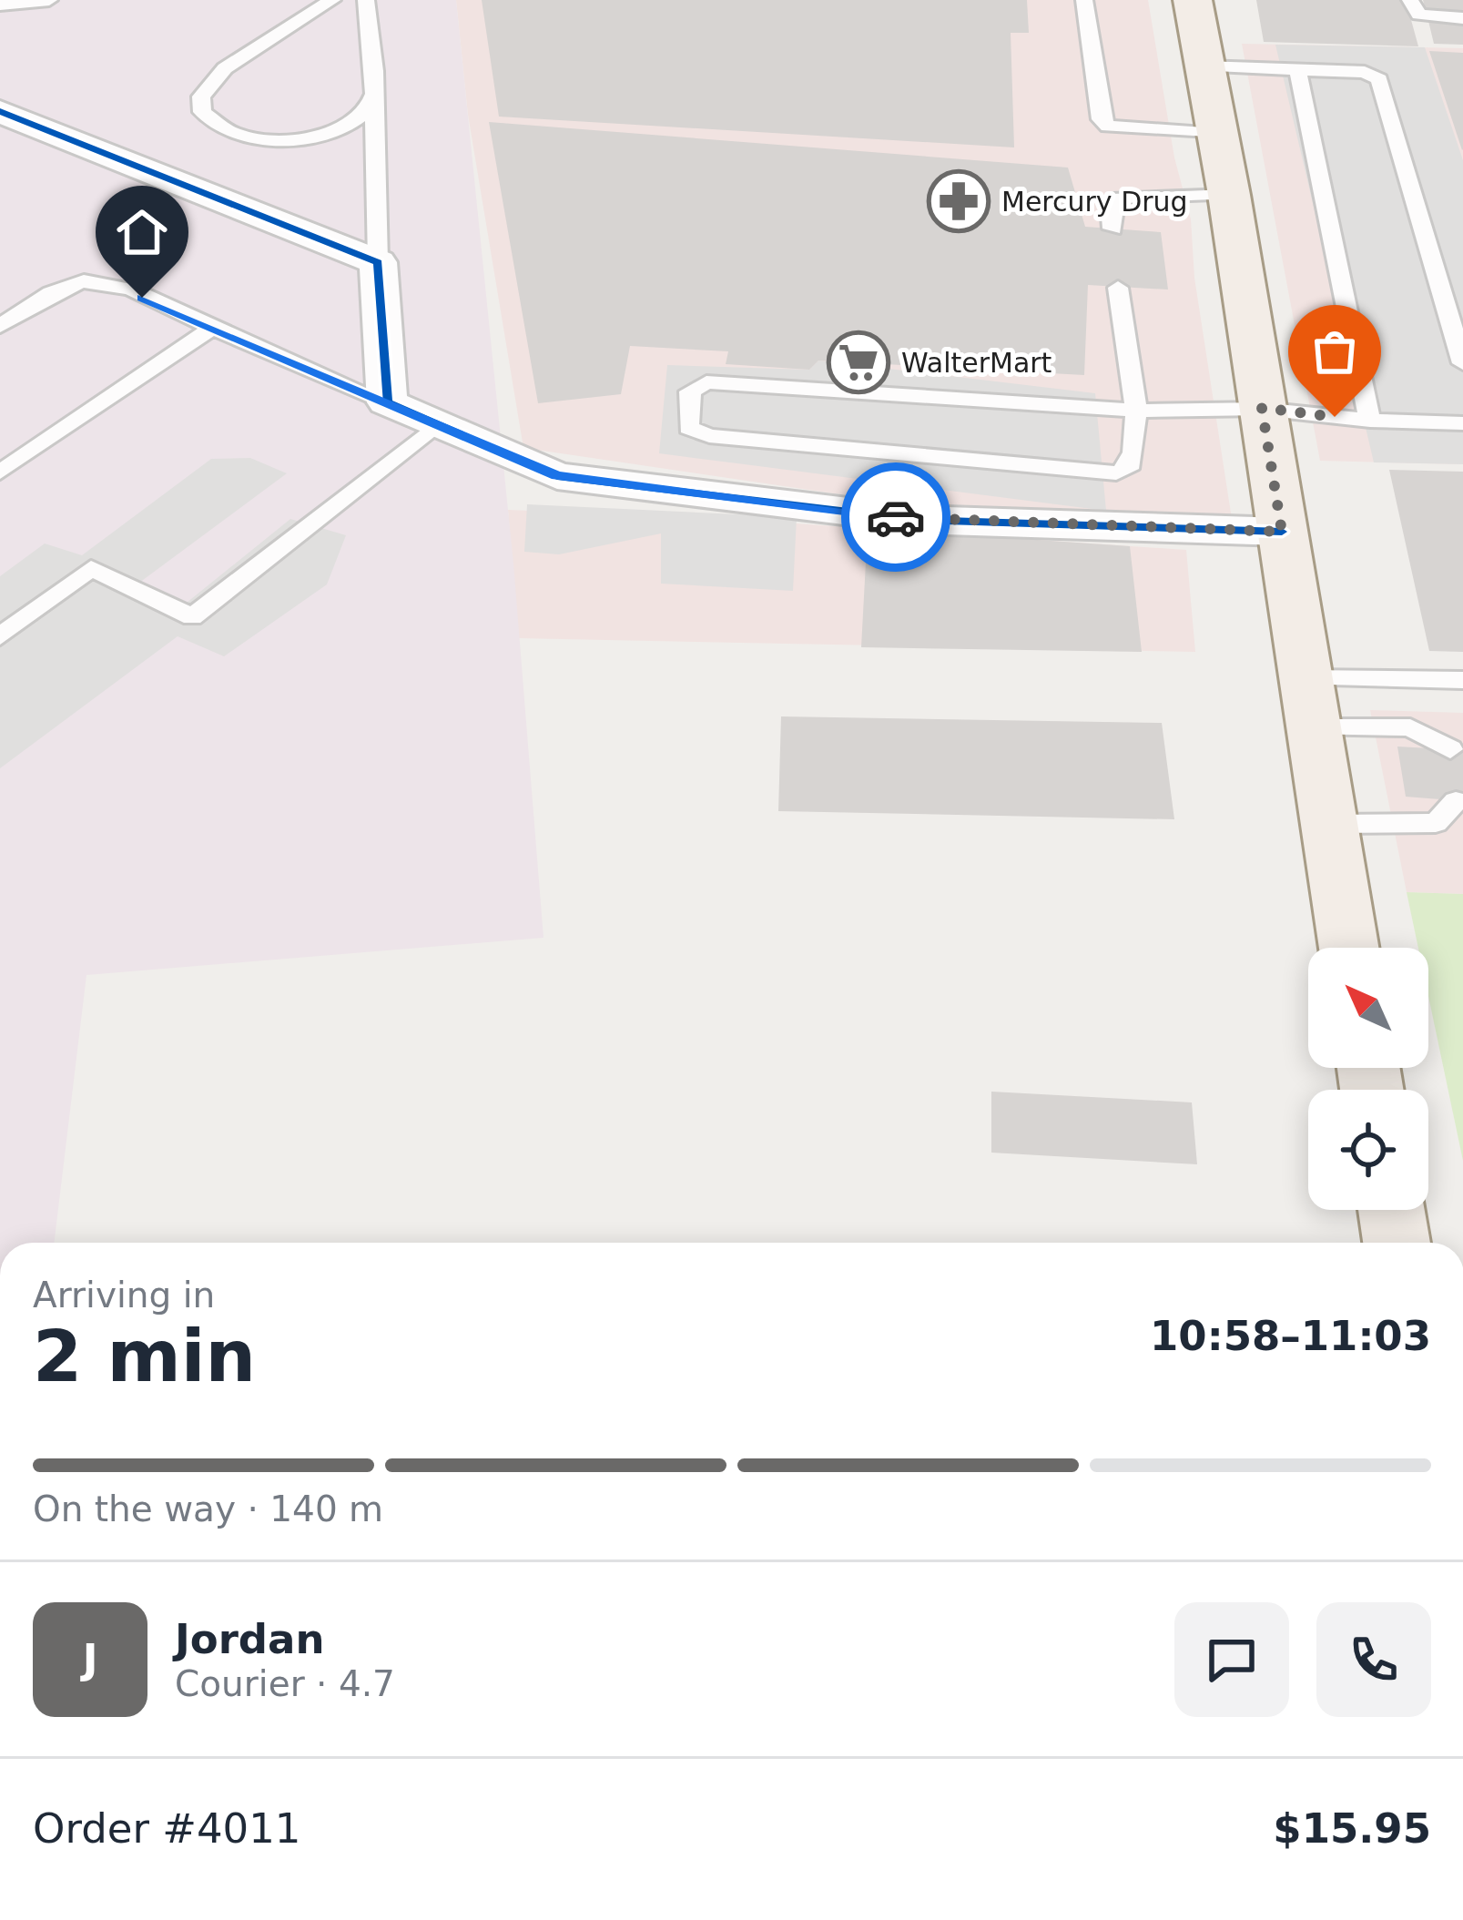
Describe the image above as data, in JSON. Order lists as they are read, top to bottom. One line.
{"places":{"pharmacy":["Mercury Drug"],"supermarket":["WalterMart"]},"north":"top left","page":{"heading":["2 min","Arriving in","10:58–11:03"],"panel":["Jordan","Courier · 4.7","Order #4011","$15.95"],"bar":"On the way · 140 m","round":"J"}}
